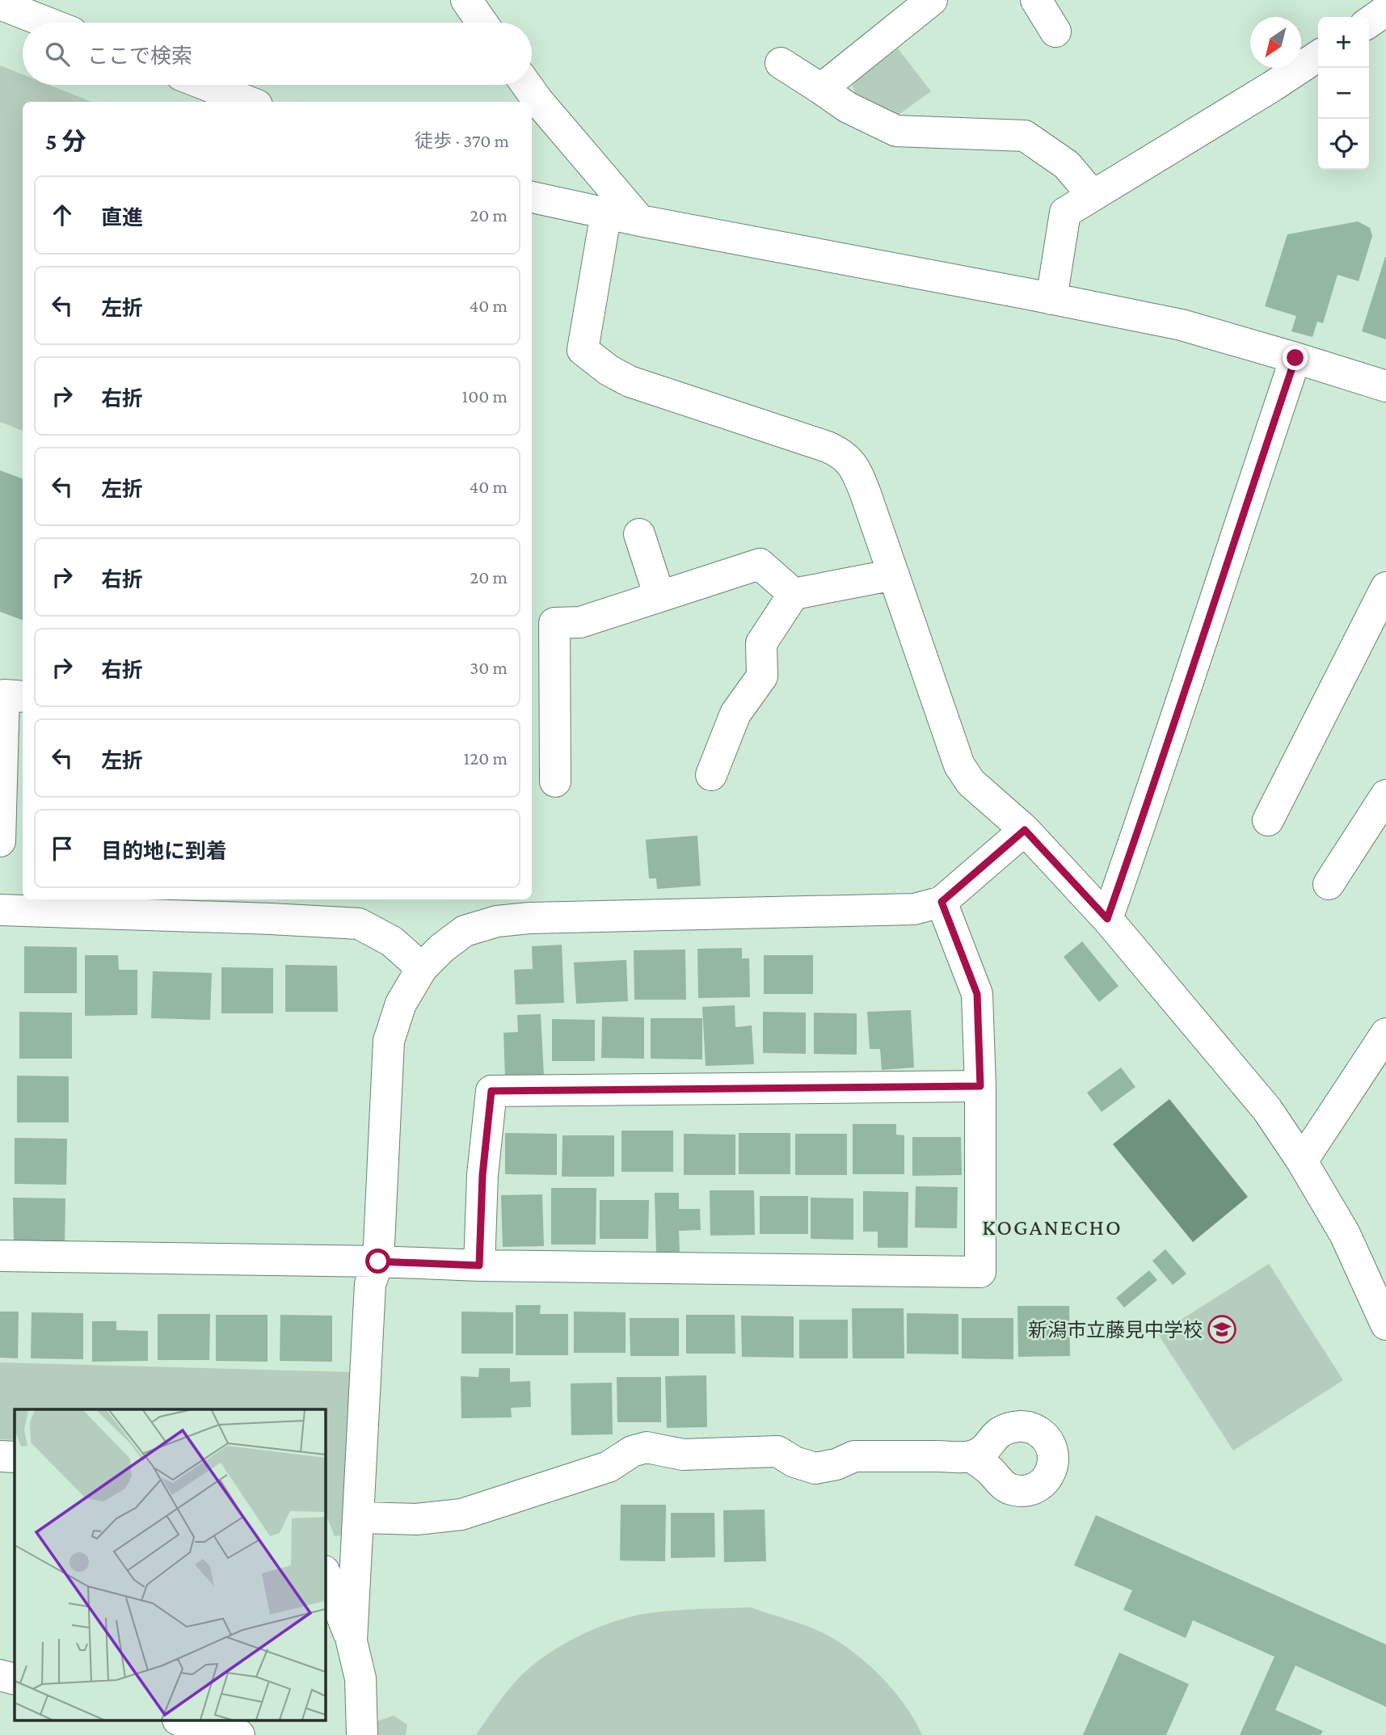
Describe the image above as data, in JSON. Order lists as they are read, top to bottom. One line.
{"districts":["KOGANECHO"],"places":{"school or university":["新潟市立藤見中学校"]},"north":"bottom left","page":{"map_buttons":["+","−"],"search":"ここで検索","heading":["5 分","徒歩 · 370 m"],"list":[["直進","20 m"],["左折","40 m"],["右折","100 m"],["左折","40 m"],["右折","20 m"],["右折","30 m"],["左折","120 m"],"目的地に到着"]}}
